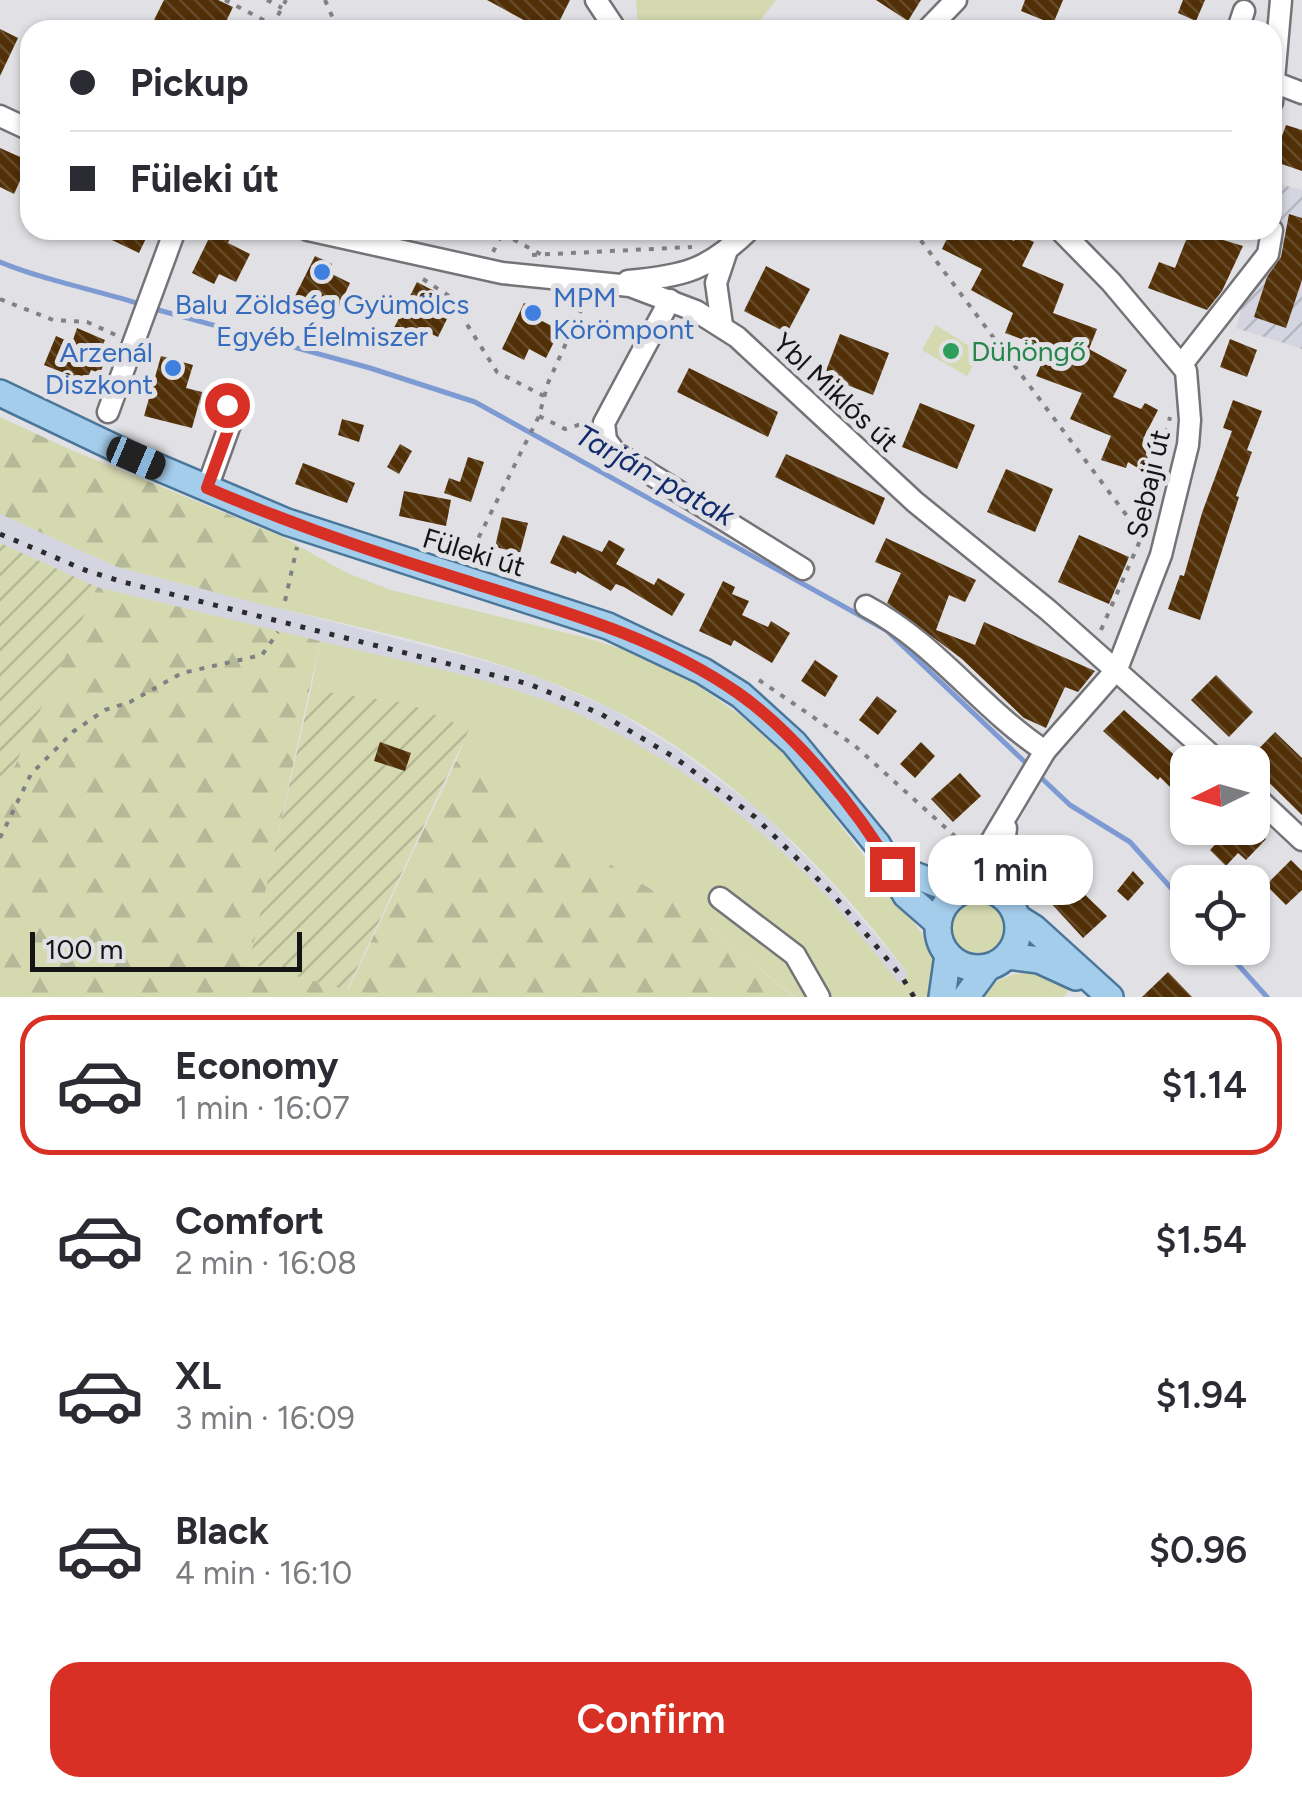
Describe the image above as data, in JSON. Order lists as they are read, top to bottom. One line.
{"streets":{"main road":["Füleki út"],"street":["Ybl Miklós út","Sebaji út"]},"crossings":[["Ybl Miklós út","Sebaji út"],["Sebaji út","Füleki út"]],"water":["Tarján-patak"],"places":["Balu Zöldség Gyümölcs Egyéb Élelmiszer","MPM Körömpont","Dühöngő","Arzenál Diszkont"],"scale_bar":"100 m","north":"left","page":{"banner":["Pickup","Füleki út"],"bubble":"1 min","scale":"100 m","list":[{"name":"Economy","note":"1 min · 16:07","value":"$1.14"},{"name":"Comfort","note":"2 min · 16:08","value":"$1.54"},{"name":"XL","note":"3 min · 16:09","value":"$1.94"},{"name":"Black","note":"4 min · 16:10","value":"$0.96"}],"buttons":"Confirm"}}
